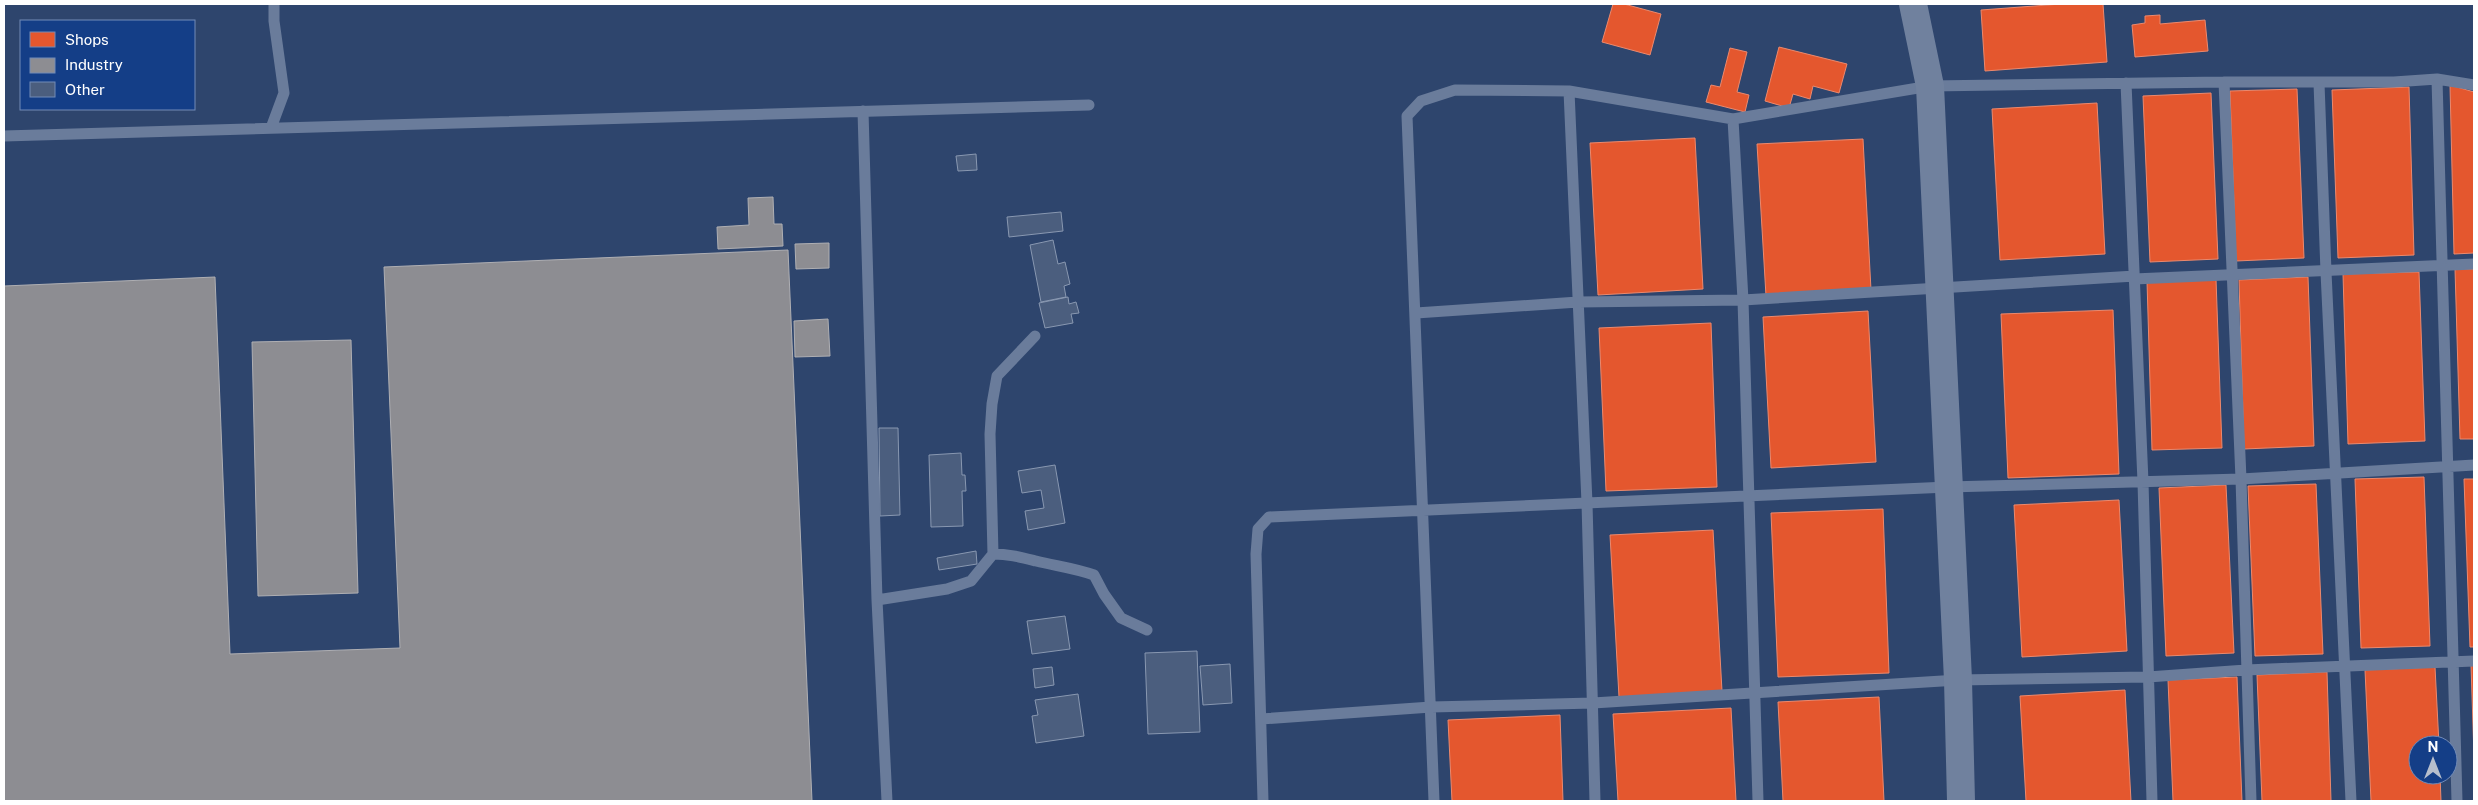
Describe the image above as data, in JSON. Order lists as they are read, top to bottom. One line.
{"legend":["Shops","Industry","Other"],"north":"top"}
